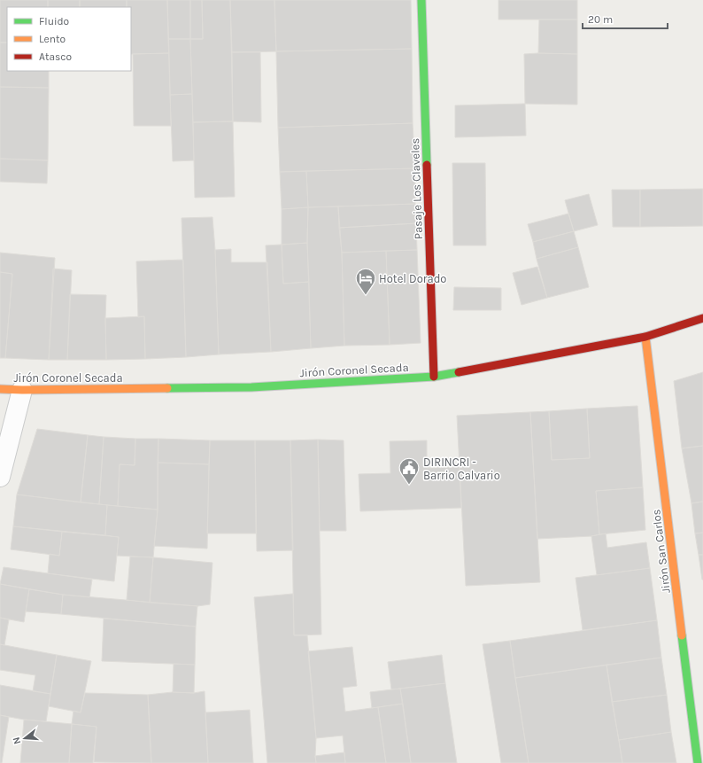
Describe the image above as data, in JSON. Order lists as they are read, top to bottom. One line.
{"streets":{"street":["Pasaje Los Claveles","Jirón Coronel Secada","Jirón San Carlos"]},"crossings":[["Pasaje Los Claveles","Jirón Coronel Secada"],["Jirón Coronel Secada","Jirón San Carlos"]],"places":{"hotel":["Hotel Dorado"],"public building":["DIRINCRI - Barrio Calvario"]},"legend":["Fluido","Lento","Atasco"],"scale_bar":"20 m","north":"left"}
